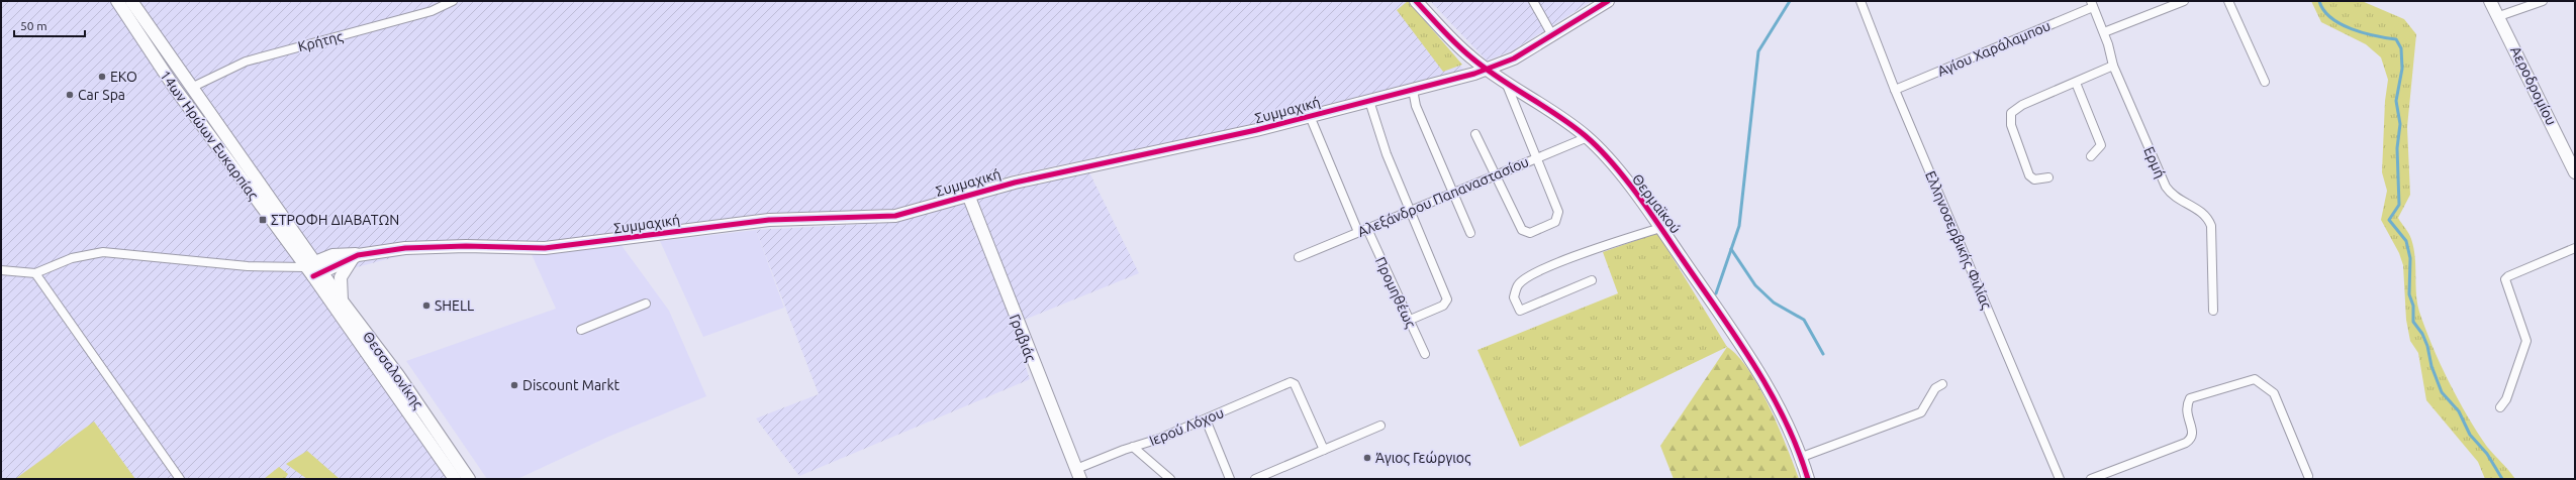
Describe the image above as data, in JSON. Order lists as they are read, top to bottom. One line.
{"streets":{"street":["Κρήτης","Αγίου Χαράλαμπου","Αεροδρομίου","Συμμαχική","14ων Ηρώων Ευκαρπίας","Ερμή","Αλεξάνδρου Παπαναστασίου","Θερμαϊκού","Ελληνοσερβικής Φιλίας","Προμηθέως","Γραβιάς","Θεσσαλονίκης","Ιερού Λόχου"]},"crossings":[["Κρήτης","14ων Ηρώων Ευκαρπίας"],["Αγίου Χαράλαμπου","Ερμή"],["Αγίου Χαράλαμπου","Ελληνοσερβικής Φιλίας"],["Συμμαχική","14ων Ηρώων Ευκαρπίας"],["Συμμαχική","Θερμαϊκού"],["Συμμαχική","Γραβιάς"],["Συμμαχική","Θεσσαλονίκης"],["14ων Ηρώων Ευκαρπίας","Θεσσαλονίκης"],["Αλεξάνδρου Παπαναστασίου","Θερμαϊκού"],["Αλεξάνδρου Παπαναστασίου","Προμηθέως"],["Γραβιάς","Ιερού Λόχου"]],"places":{"other":["ΕΚΟ","Car Spa","SHELL","Discount Markt","Άγιος Γεώργιος"],"transit":["ΣΤΡΟΦΗ ΔΙΑΒΑΤΩΝ"]},"scale_bar":"50 m"}
